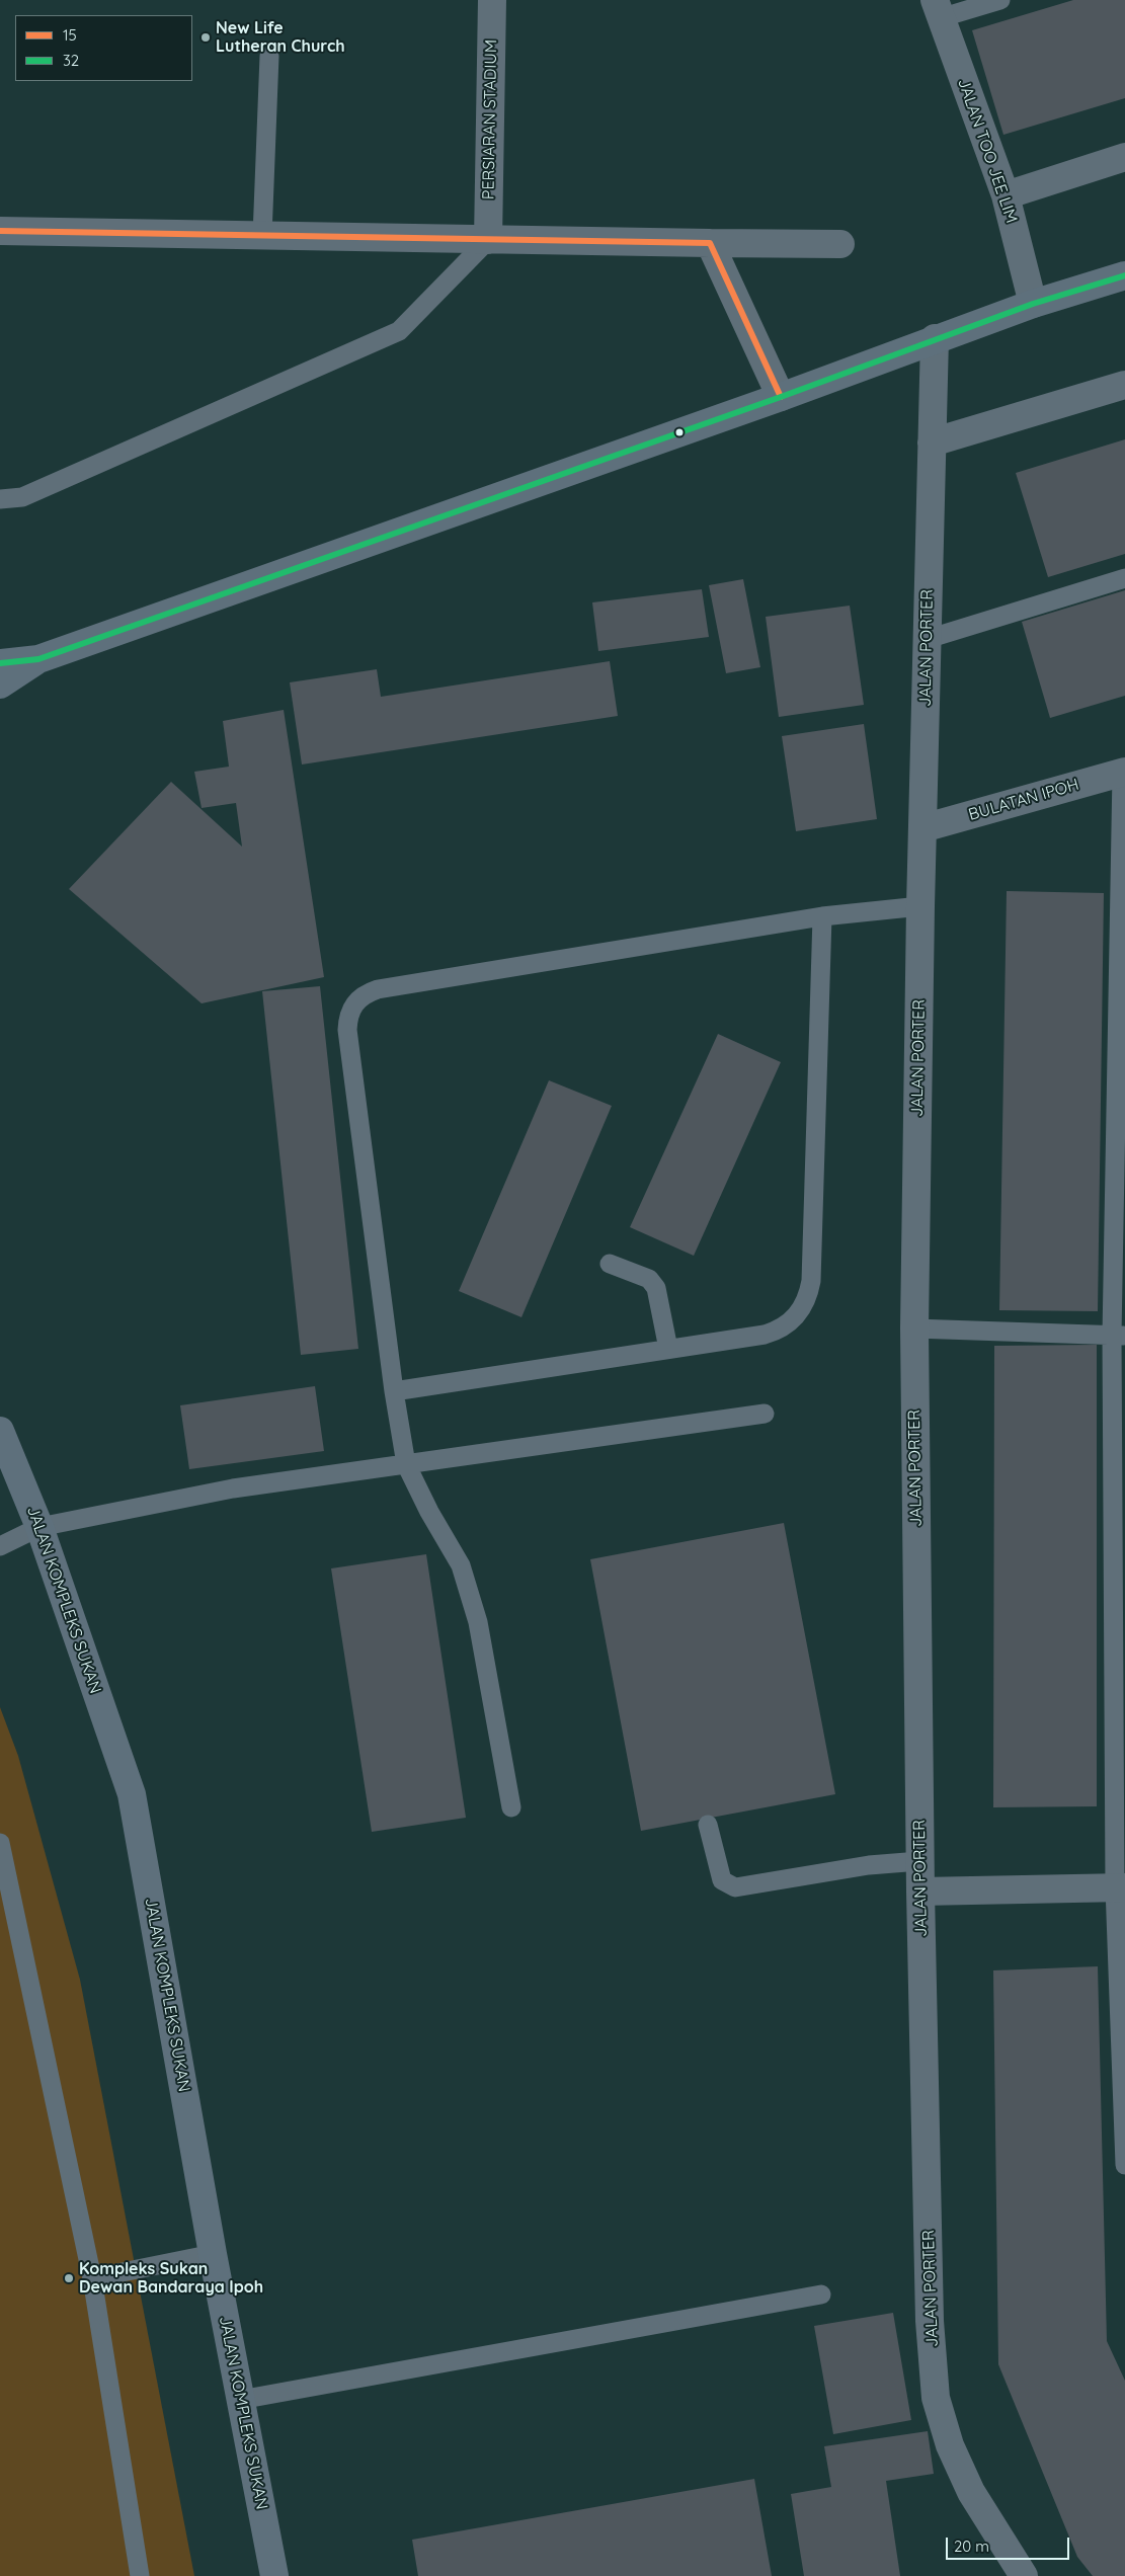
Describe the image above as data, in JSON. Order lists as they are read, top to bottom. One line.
{"streets":{"main road":["JALAN KOMPLEKS SUKAN"],"street":["PERSIARAN STADIUM","JALAN TOO JEE LIM","JALAN PORTER","BULATAN IPOH"]},"crossings":[["JALAN PORTER","BULATAN IPOH"]],"places":["New Life Lutheran Church","Kompleks Sukan Dewan Bandaraya Ipoh"],"lines":["transit line 15","transit line 32"],"legend":["15","32"],"scale_bar":"20 m"}
